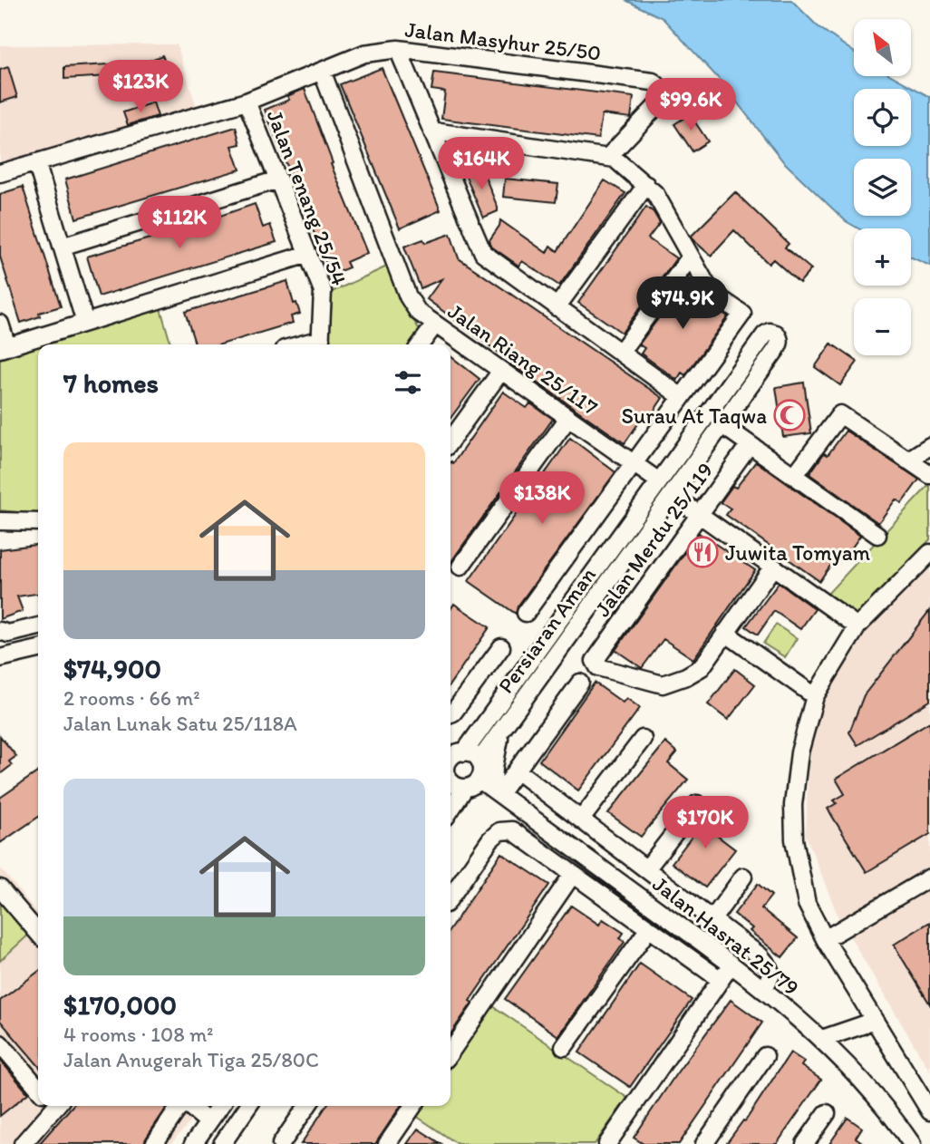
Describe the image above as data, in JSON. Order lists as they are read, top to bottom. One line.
{"streets":{"street":["Jalan Masyhur 25/50","Jalan Tenang 25/54","Jalan Riang 25/117","Jalan Merdu 25/119","Persiaran Aman","Jalan Hasrat 25/79"]},"crossings":[["Jalan Masyhur 25/50","Jalan Tenang 25/54"],["Jalan Masyhur 25/50","Jalan Riang 25/117"],["Jalan Riang 25/117","Persiaran Aman"]],"places":{"mosque":["Surau At Taqwa"],"restaurant":["Juwita Tomyam"]},"north":"top left","page":{"map_buttons":["+","−"],"price":["$123K","$99.6K","$164K","$112K","$74.9K","$138K","$170K"],"heading":"7 homes","list":[{"name":"$74,900","note":"2 rooms · 66 m² · Jalan Lunak Satu 25/118A"},{"name":"$170,000","note":"4 rooms · 108 m² · Jalan Anugerah Tiga 25/80C"}]}}
